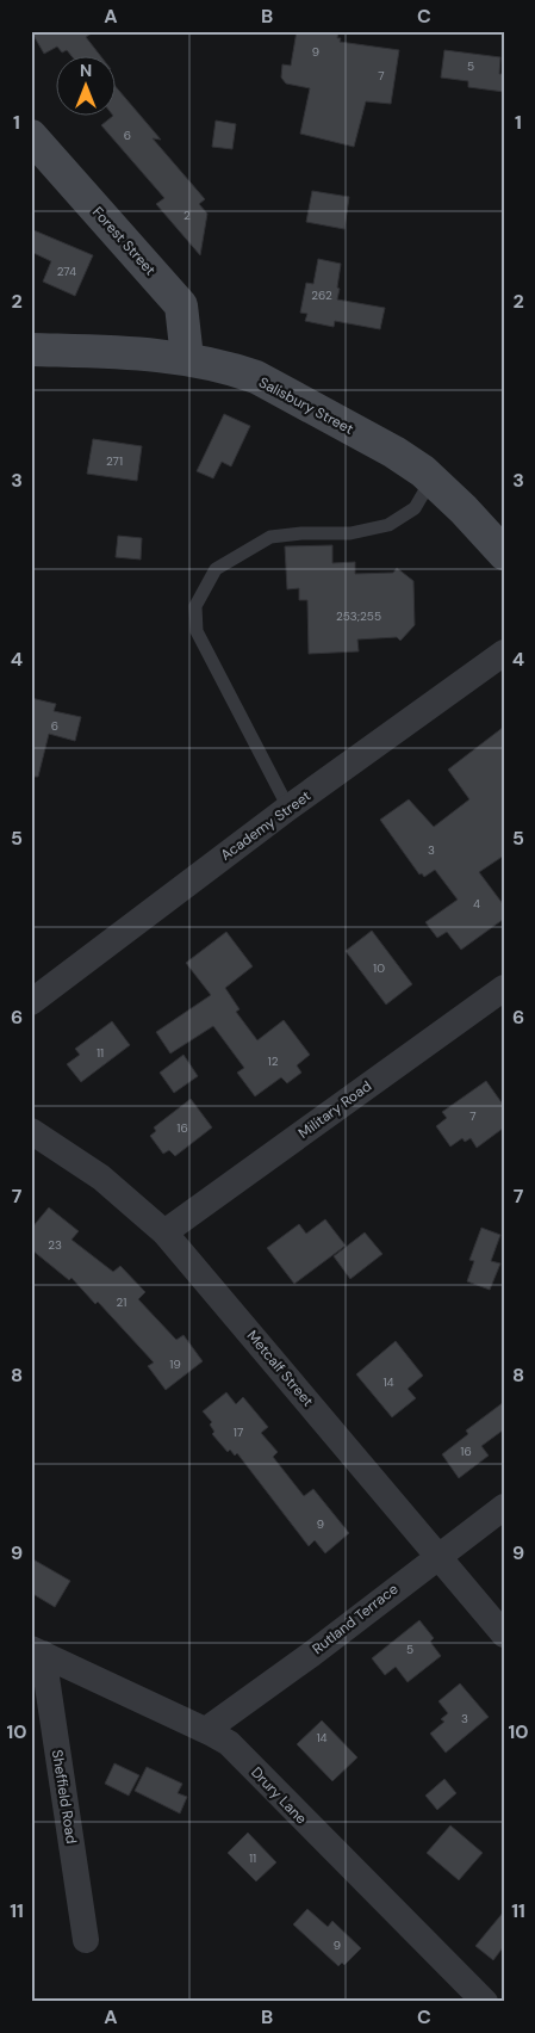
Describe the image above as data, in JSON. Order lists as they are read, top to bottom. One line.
{"streets":{"main road":["Forest Street","Salisbury Street"],"street":["Academy Street","Military Road","Metcalf Street","Rutland Terrace","Drury Lane","Sheffield Road"]},"crossings":[["Forest Street","Salisbury Street"],["Military Road","Metcalf Street"],["Metcalf Street","Rutland Terrace"],["Rutland Terrace","Drury Lane"],["Drury Lane","Sheffield Road"]],"house_numbers":["9","5","7","6","2","274","262","271","253;255","6","3","4","10","11","12","7","16","23","21","19","14","17","16","9","5","3","14","11","9"],"north":"top","grid":{"columns":["A","B","C"],"rows":["1","2","3","4","5","6","7","8","9","10","11"]}}
